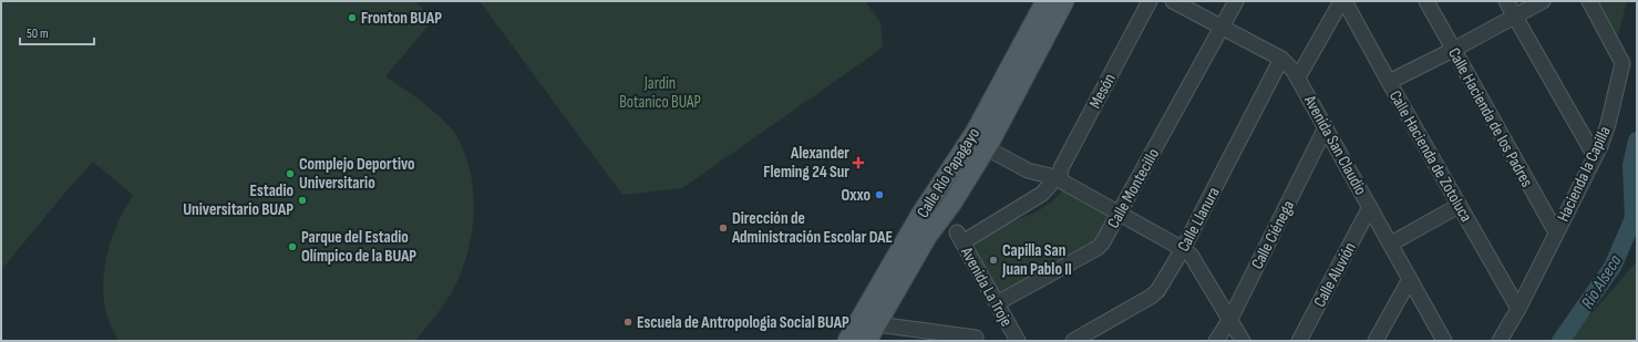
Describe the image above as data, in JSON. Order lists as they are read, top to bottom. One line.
{"streets":{"main road":["Calle Río Papagayo"],"street":["Mesón","Calle Hacienda de los Padres","Avenida San Claudio","Calle Hacienda de Zotoluca","Hacienda la Capilla","Calle Montecillo","Calle Llanura","Calle Ciénega","Calle Aluvión","Avenida La Troje"]},"crossings":[["Mesón","Avenida La Troje"],["Calle Hacienda de los Padres","Hacienda la Capilla"],["Avenida San Claudio","Calle Montecillo"],["Avenida San Claudio","Calle Llanura"],["Avenida San Claudio","Calle Ciénega"],["Avenida San Claudio","Calle Aluvión"],["Calle Hacienda de Zotoluca","Hacienda la Capilla"],["Calle Montecillo","Avenida La Troje"]],"water":["Rio Alseca"],"parks":["Jardin Botanico BUAP"],"places":{"other":["Fronton BUAP","Complejo Deportivo Universitario","Oxxo","Estadio Universitario BUAP","Dirección de Administración Escolar DAE","Parque del Estadio Olímpico de la BUAP","Capilla San Juan Pablo II","Escuela de Antropologia Social BUAP"],"health":["Alexander Fleming 24 Sur"]},"scale_bar":"50 m"}
